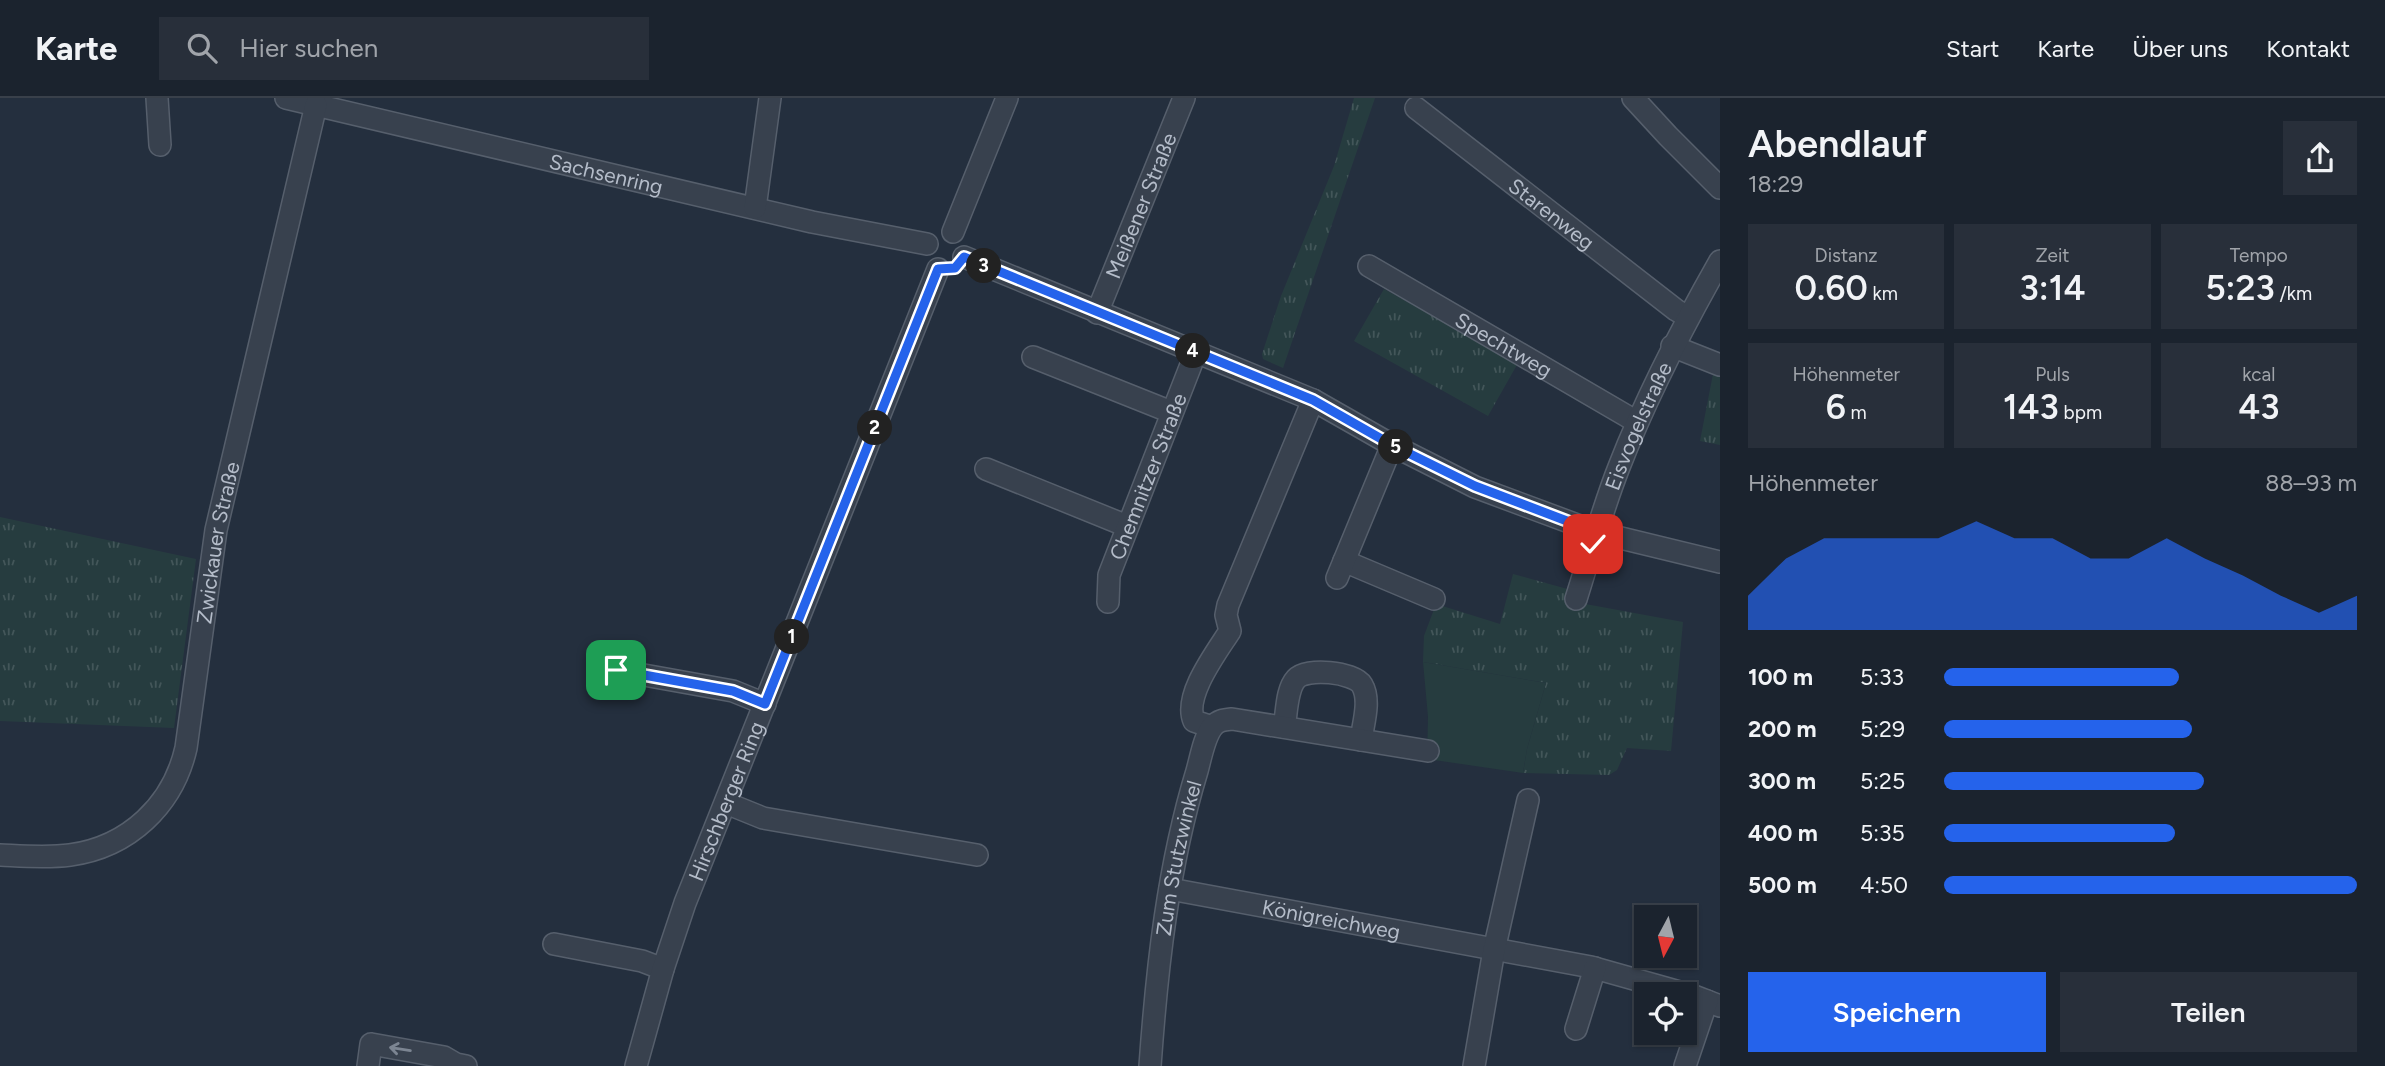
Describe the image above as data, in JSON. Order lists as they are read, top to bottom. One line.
{"streets":{"street":["Sachsenring","Meißener Straße","Starenweg","Spechtweg","Eisvogelstraße","Chemnitzer Straße","Zwickauer Straße","Hirschberger Ring","Zum Stutzwinkel","Königreichweg"]},"crossings":[["Sachsenring","Zwickauer Straße"],["Sachsenring","Hirschberger Ring"],["Starenweg","Eisvogelstraße"],["Spechtweg","Eisvogelstraße"],["Zum Stutzwinkel","Königreichweg"]],"north":"bottom","page":{"header":"Karte","search":"Hier suchen","nav":["Start","Karte","Über uns","Kontakt"],"heading":["Abendlauf","18:29"],"stats":[["Distanz","0.60 km"],["Zeit","3:14"],["Tempo","5:23 /km"],["Höhenmeter","6 m"],["Puls","143 bpm"],["kcal","43"]],"pins":["3","4","2","5","1"],"chart":["Höhenmeter","88–93 m"],"list":[{"name":"100 m","note":"5:33"},{"name":"200 m","note":"5:29"},{"name":"300 m","note":"5:25"},{"name":"400 m","note":"5:35"},{"name":"500 m","note":"4:50"}],"buttons":["Speichern","Teilen"]}}
